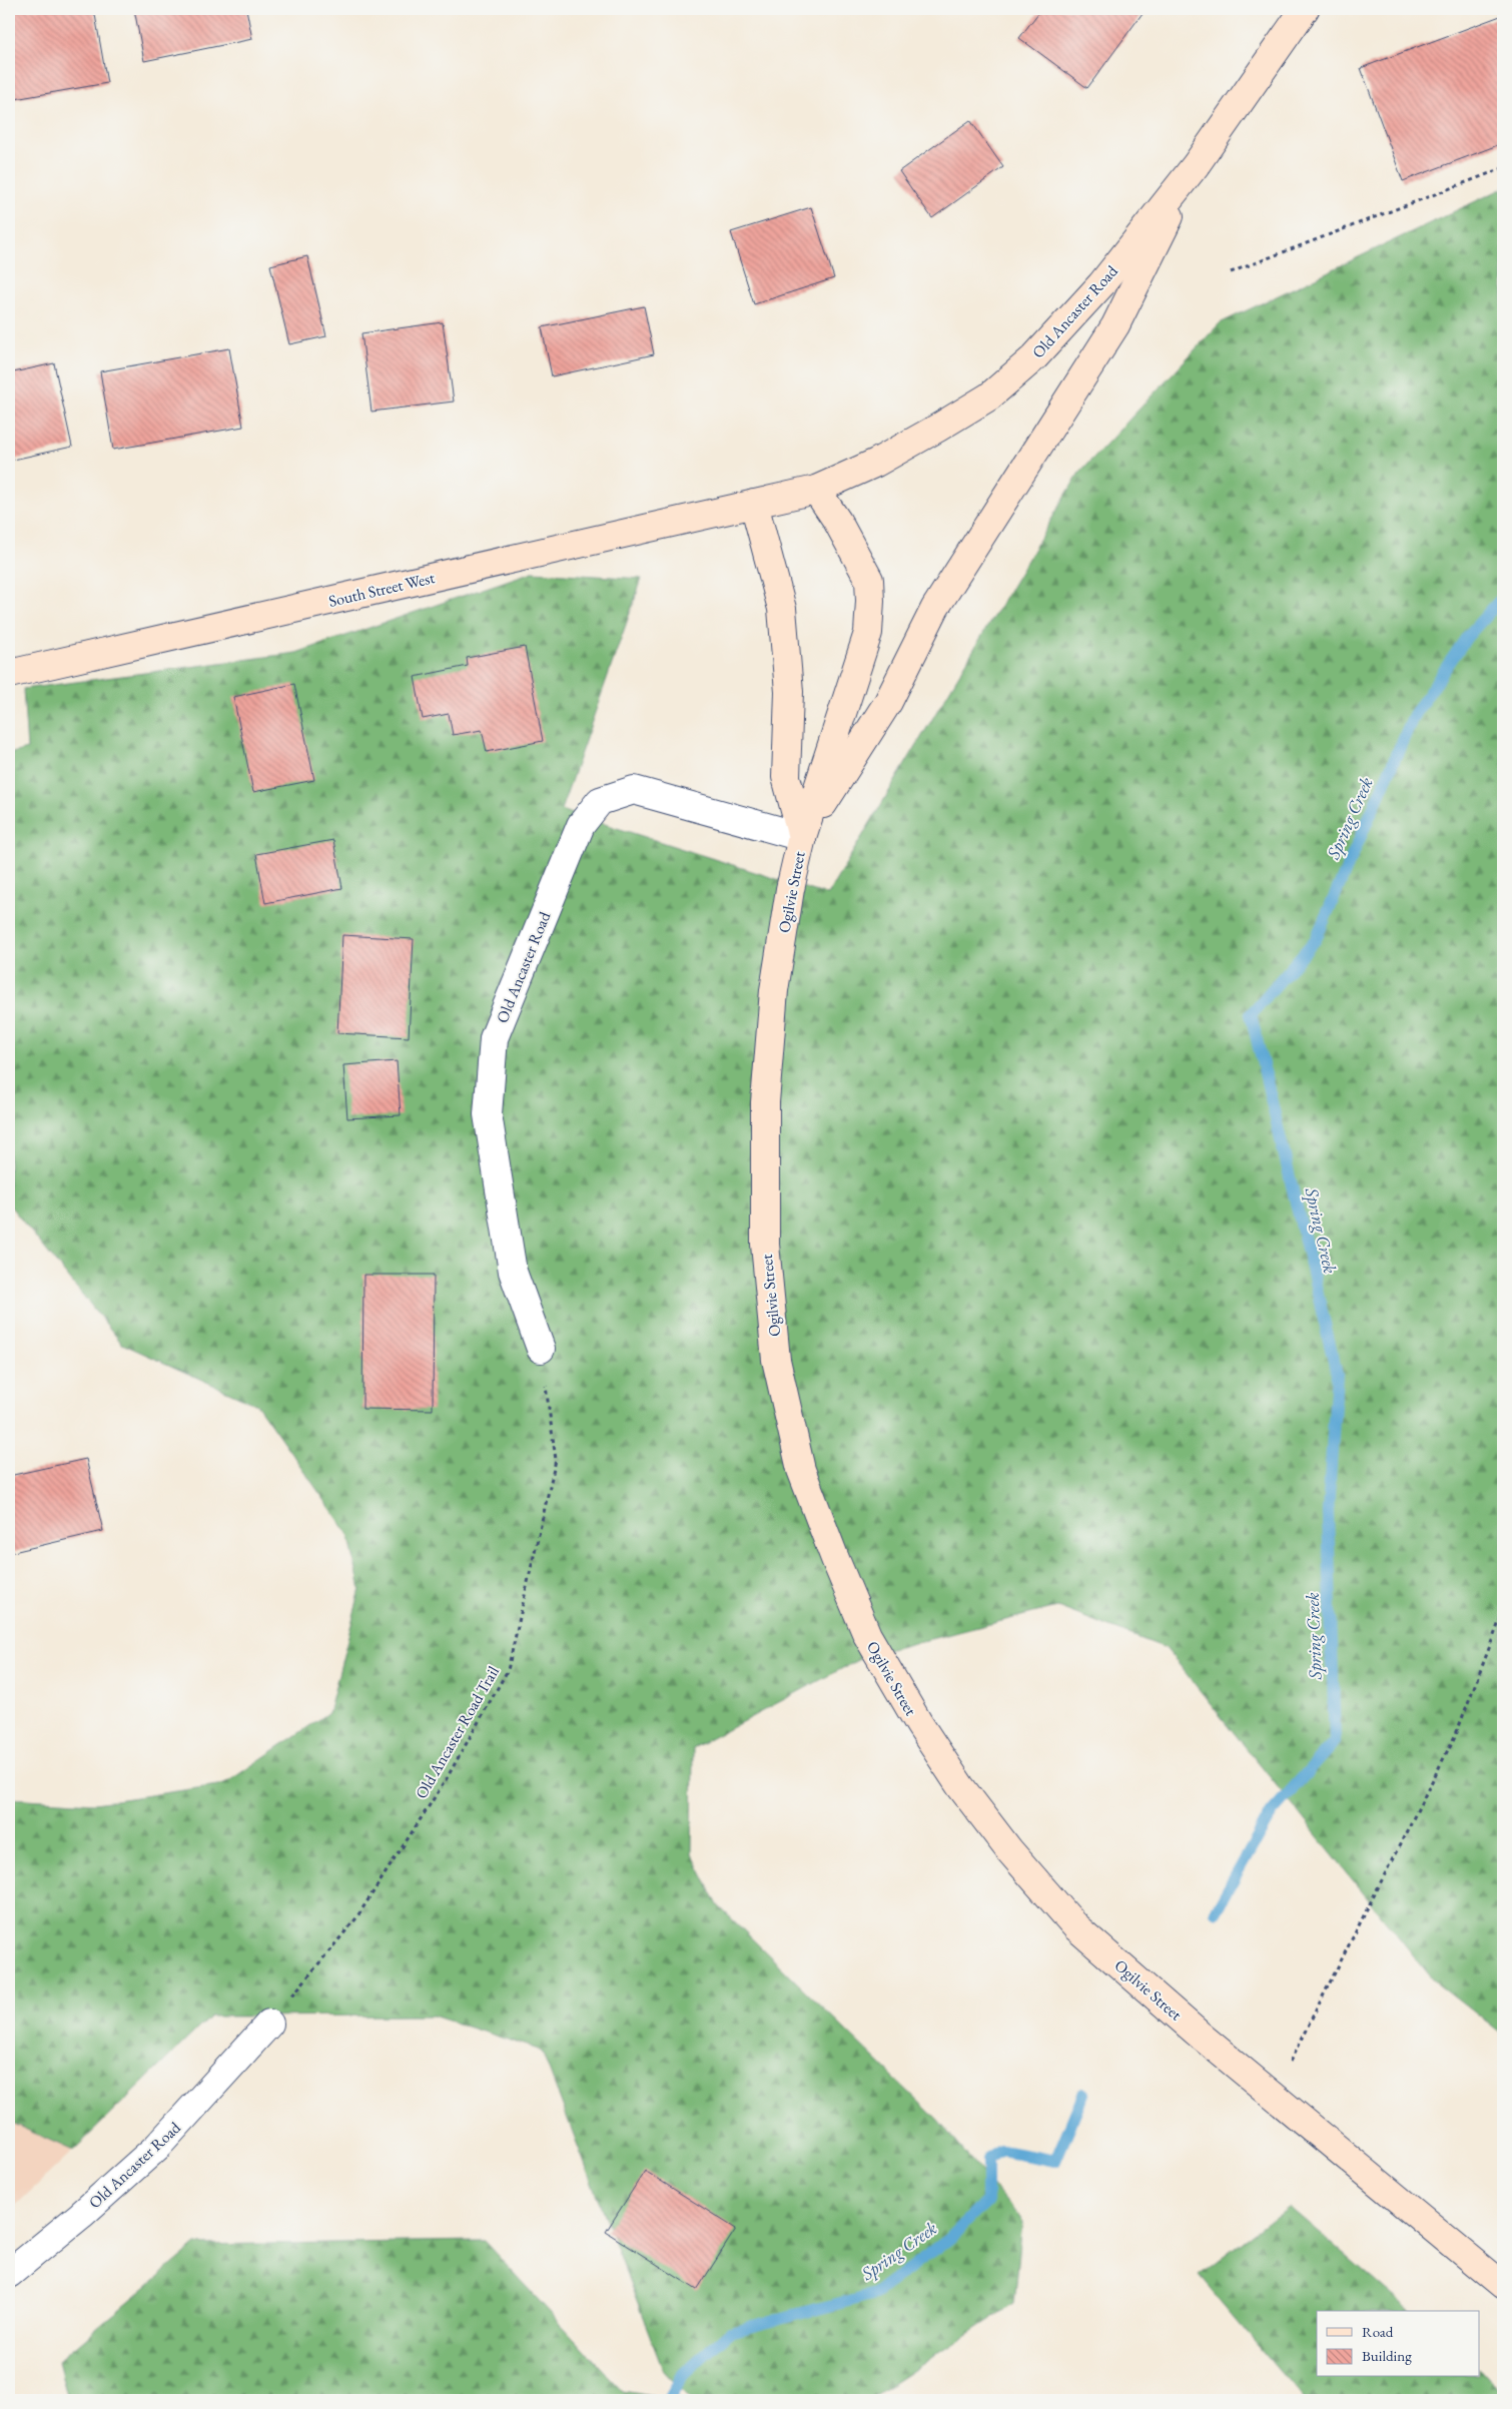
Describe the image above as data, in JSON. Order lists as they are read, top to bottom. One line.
{"streets":{"street":["Old Ancaster Road","South Street West","Ogilvie Street"],"path":["Old Ancaster Road Trail"]},"crossings":[["Old Ancaster Road","South Street West"],["Old Ancaster Road","Ogilvie Street"],["Old Ancaster Road","Old Ancaster Road Trail"],["South Street West","Ogilvie Street"]],"water":["Spring Creek"],"legend":["Road","Building"]}
